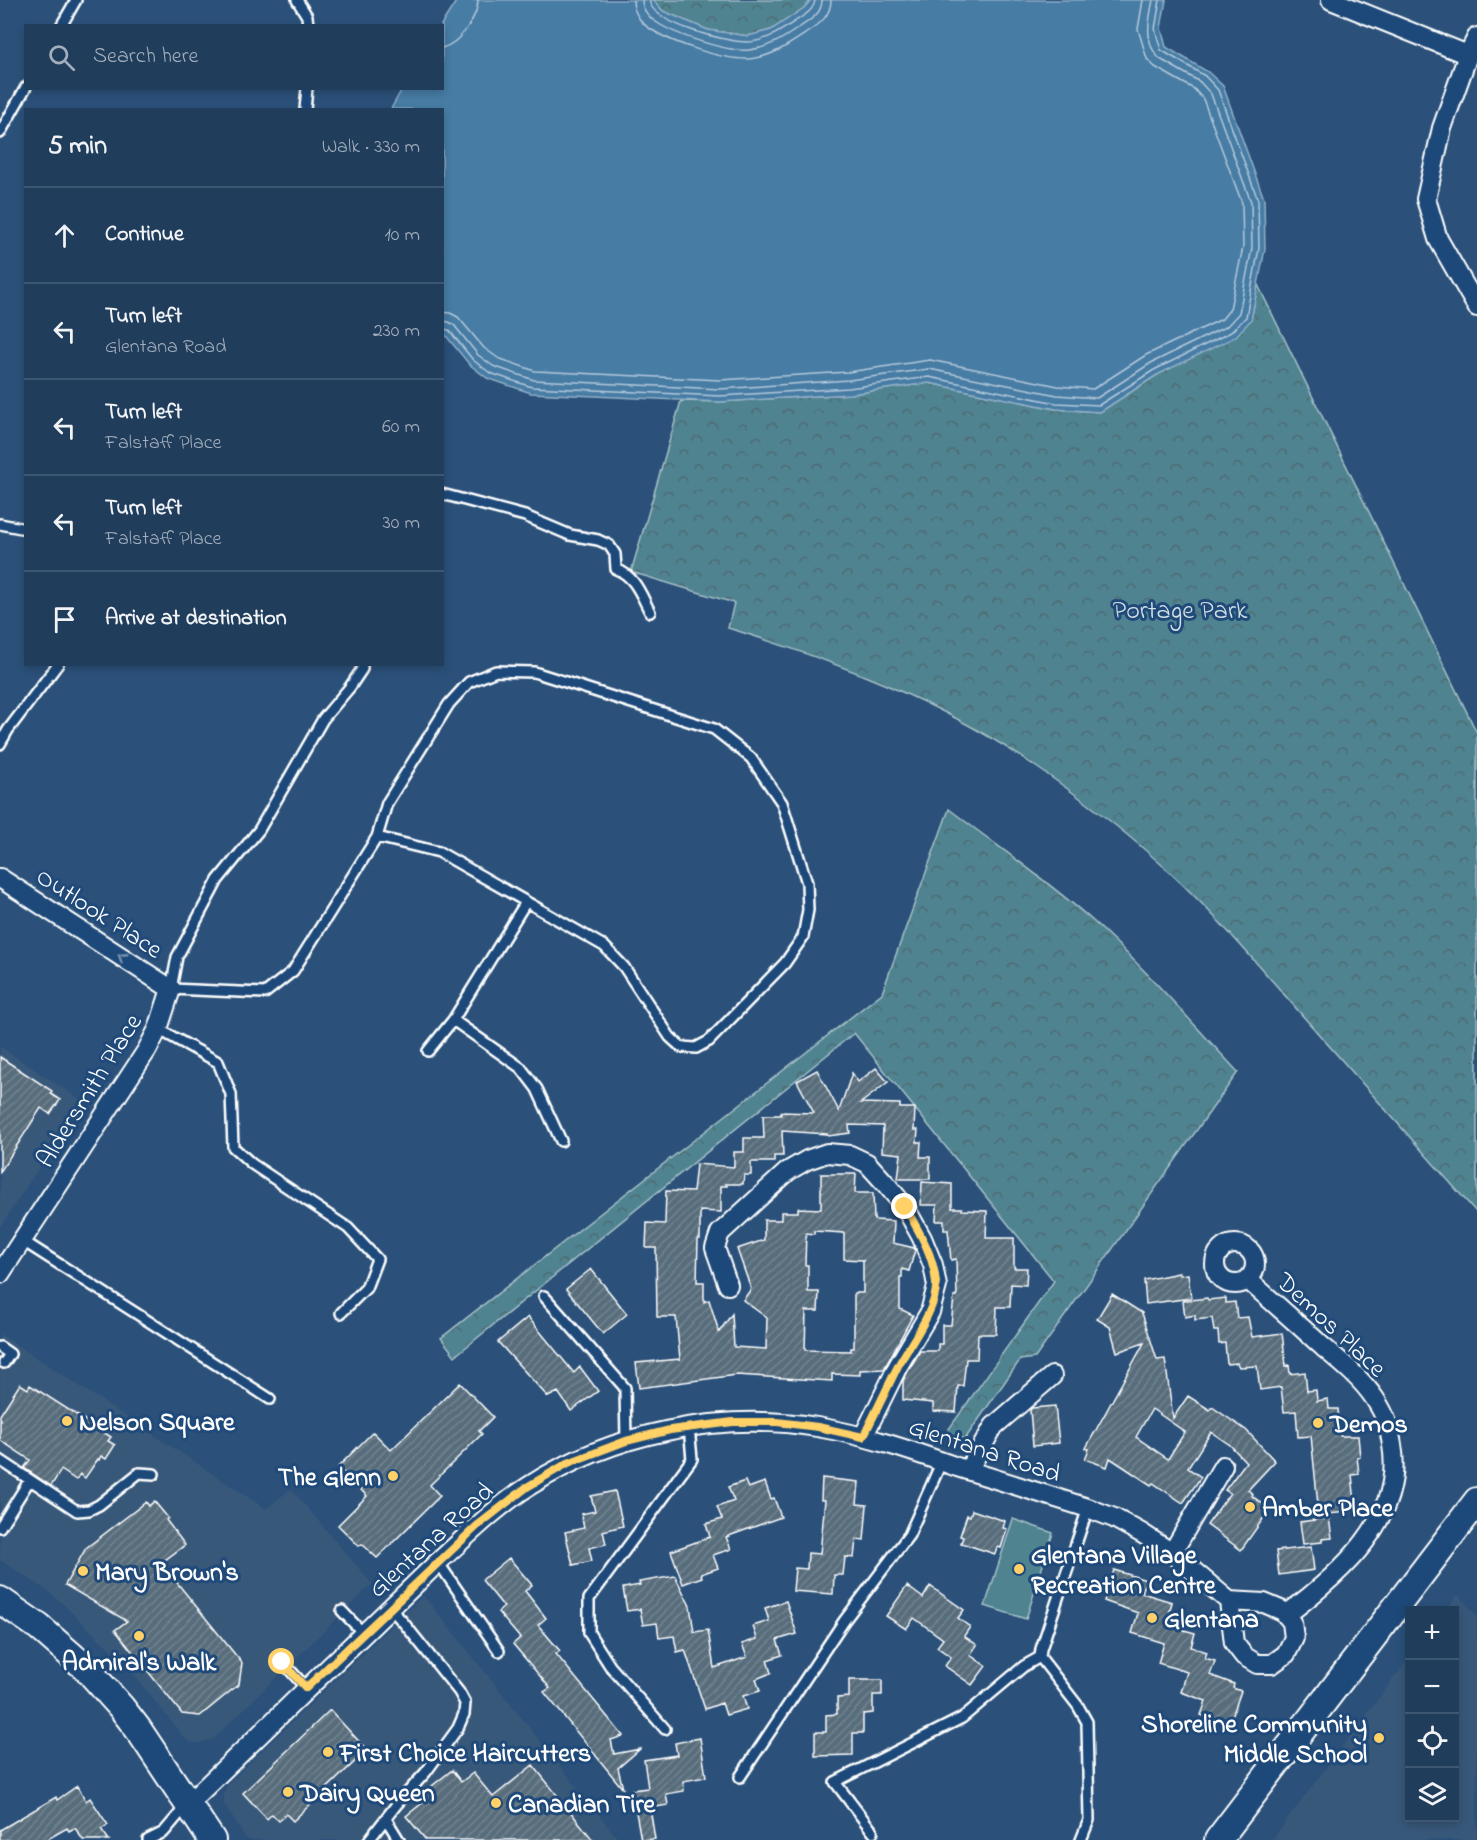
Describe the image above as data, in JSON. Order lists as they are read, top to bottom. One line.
{"streets":{"street":["Outlook Place","Aldersmith Place","Demos Place","Glentana Road"]},"crossings":[["Outlook Place","Aldersmith Place"],["Demos Place","Glentana Road"]],"one_way":["Outlook Place"],"parks":["Portage Park"],"places":["Nelson Square","Demos","The Glenn","Amber Place","Glentana Village Recreation Centre","Mary Brown's","Glentana","Admiral's Walk","Shoreline Community Middle School","First Choice Haircutters","Dairy Queen","Canadian Tire"],"page":{"search":"Search here","heading":["5 min","Walk · 330 m"],"list":[["Continue","10 m"],["Turn left","Glentana Road","230 m"],["Turn left","Falstaff Place","60 m"],["Turn left","Falstaff Place","30 m"],"Arrive at destination"],"map_buttons":["+","−"]}}
